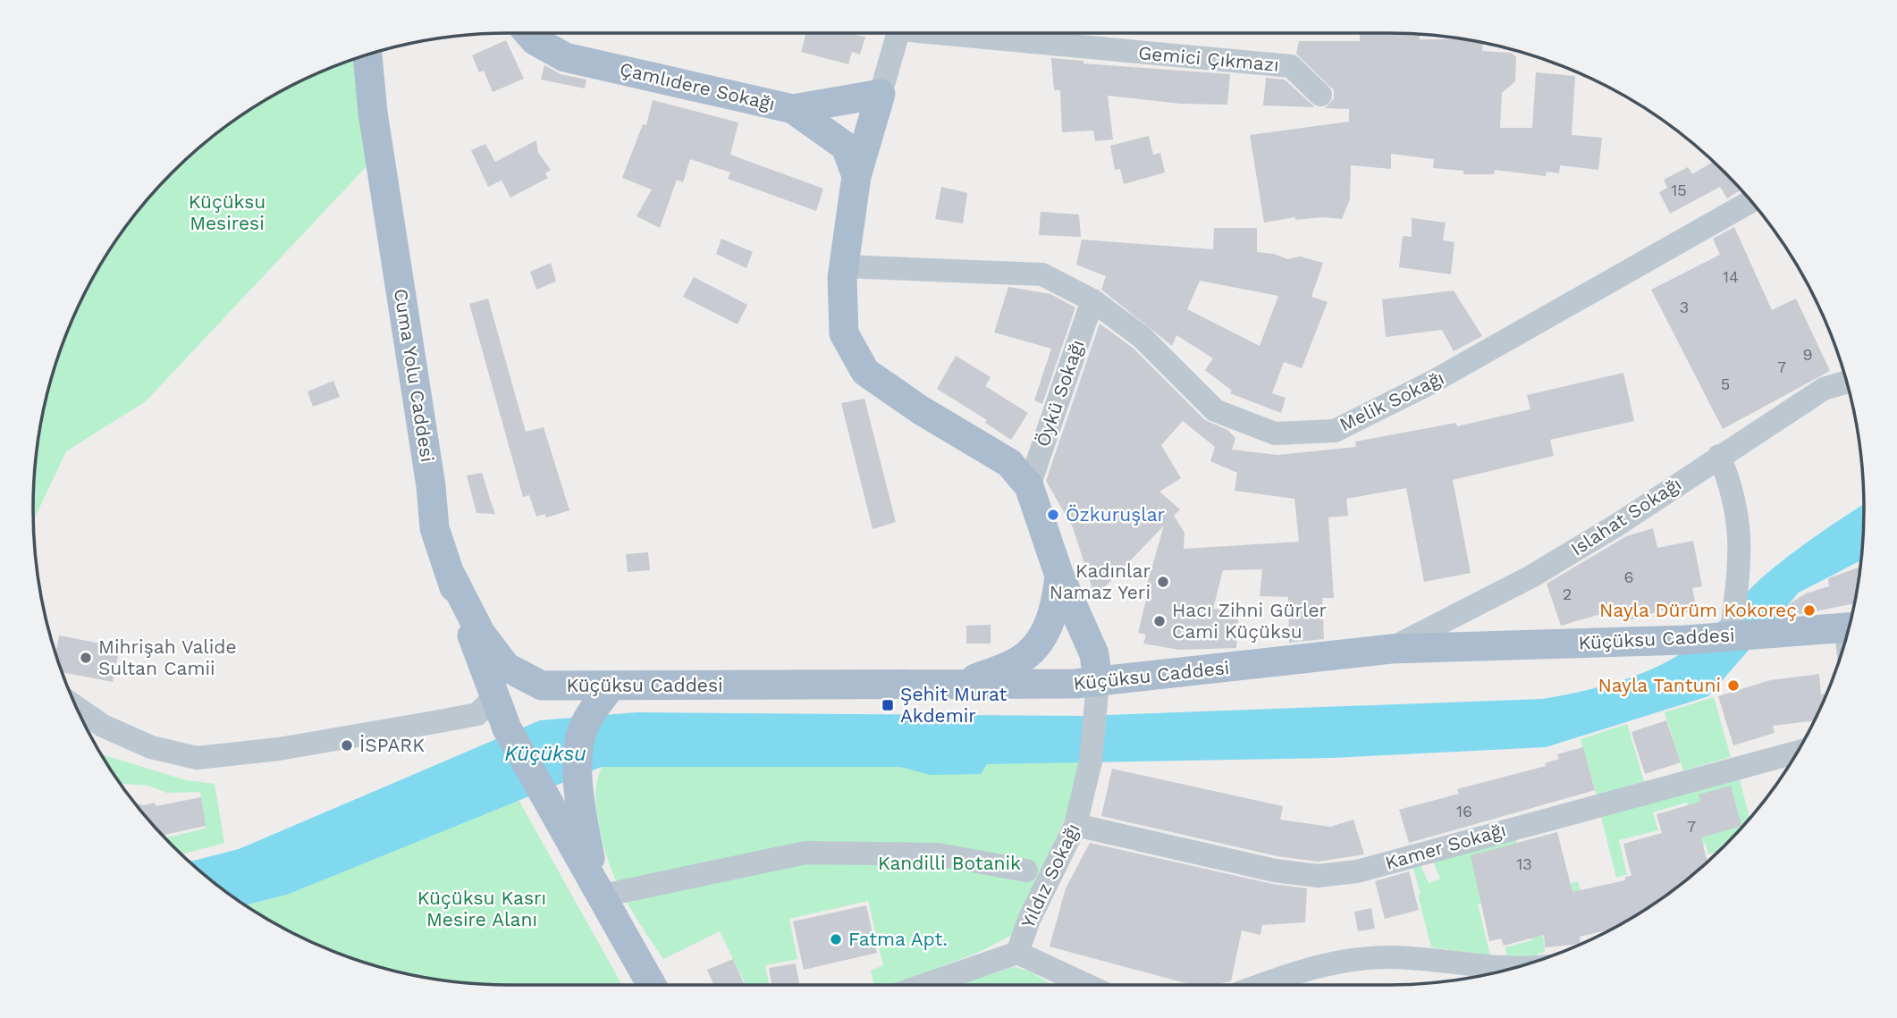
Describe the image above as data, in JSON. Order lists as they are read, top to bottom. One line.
{"streets":{"main road":["Çamlıdere Sokağı","Cuma Yolu Caddesi","Küçüksu Caddesi"],"street":["Gemici Çıkmazı","Öykü Sokağı","Melik Sokağı","Islahat Sokağı","Kamer Sokağı","Yıldız Sokağı"]},"crossings":[["Cuma Yolu Caddesi","Küçüksu Caddesi"],["Öykü Sokağı","Melik Sokağı"],["Islahat Sokağı","Küçüksu Caddesi"],["Küçüksu Caddesi","Yıldız Sokağı"],["Kamer Sokağı","Yıldız Sokağı"]],"water":["Küçüksu"],"parks":["Küçüksu Mesiresi","Kandilli Botanik","Küçüksu Kasrı Mesire Alanı"],"places":{"other":["Özkuruşlar","Kadınlar Namaz Yeri","Nayla Dürüm Kokoreç","Hacı Zihni Gürler Cami Küçüksu","Mihrişah Valide Sultan Camii","Nayla Tantuni","İSPARK","Fatma Apt."],"transit":["Şehit Murat Akdemir"]},"house_numbers":["15","14","3","9","7","5","6","2","16","7","13"]}
